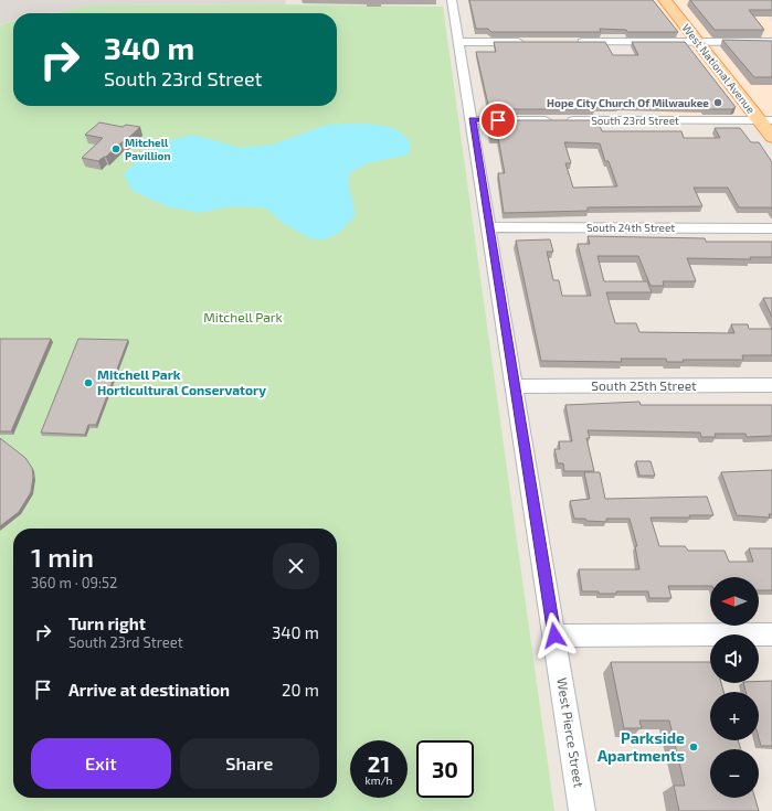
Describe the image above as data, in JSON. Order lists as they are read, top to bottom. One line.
{"streets":{"main road":["West National Avenue"],"street":["South 23rd Street","South 24th Street","South 25th Street","West Pierce Street"]},"crossings":[["West National Avenue","South 23rd Street"],["South 23rd Street","West Pierce Street"],["South 24th Street","West Pierce Street"],["South 25th Street","West Pierce Street"]],"parks":["Mitchell Park"],"places":["Hope City Church Of Milwaukee","Mitchell Pavillion","Mitchell Park Horticultural Conservatory","Parkside Apartments"],"north":"left","page":{"turn":["340 m","South 23rd Street"],"heading":["1 min","360 m · 09:52"],"map_buttons":["+","−"],"list":[{"name":"Turn right","note":"South 23rd Street","value":"340 m"},{"name":"Arrive at destination","value":"20 m"}],"buttons":["Exit","Share"],"speed":"21 km/h","limit":"30"}}
